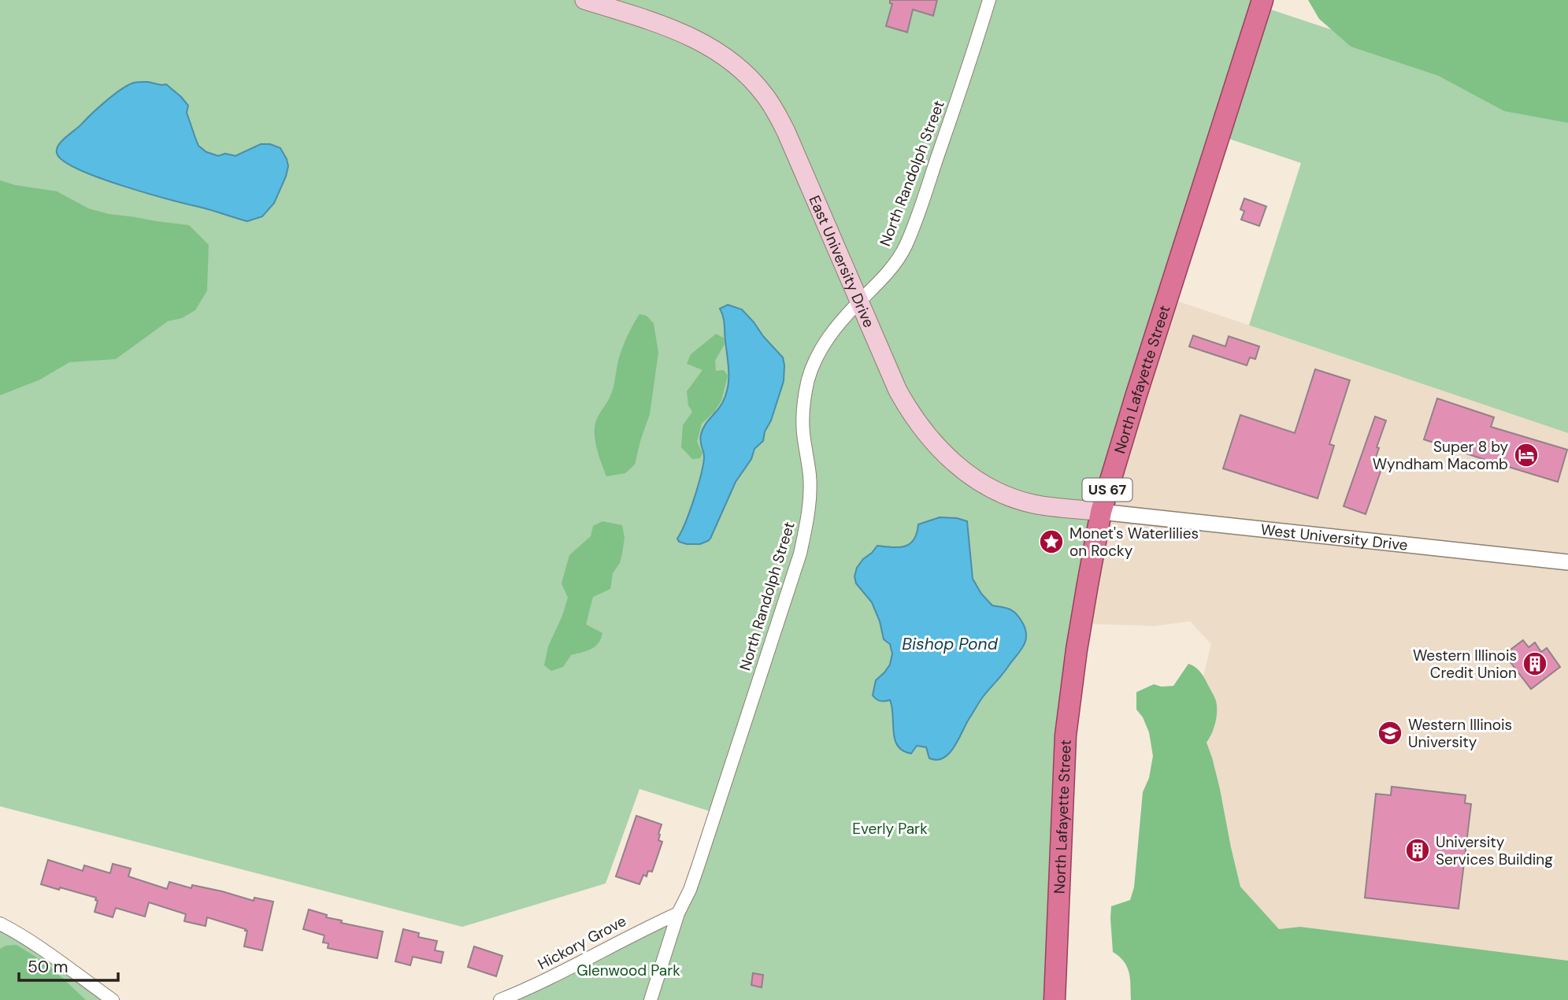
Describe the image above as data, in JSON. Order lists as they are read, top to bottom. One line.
{"streets":{"highway":["North Lafayette Street","US 67"],"main road":["East University Drive"],"street":["North Randolph Street","West University Drive","Hickory Grove"]},"crossings":[["North Randolph Street","East University Drive"],["North Randolph Street","Hickory Grove"],["East University Drive","North Lafayette Street"],["East University Drive","West University Drive"],["North Lafayette Street","West University Drive"]],"water":["Bishop Pond"],"parks":["Everly Park","Glenwood Park"],"places":{"hotel":["Super 8 by Wyndham Macomb"],"place":["Monet's Waterlilies on Rocky"],"building":["Western Illinois Credit Union","University Services Building"],"school or university":["Western Illinois University"]},"scale_bar":"50 m"}
